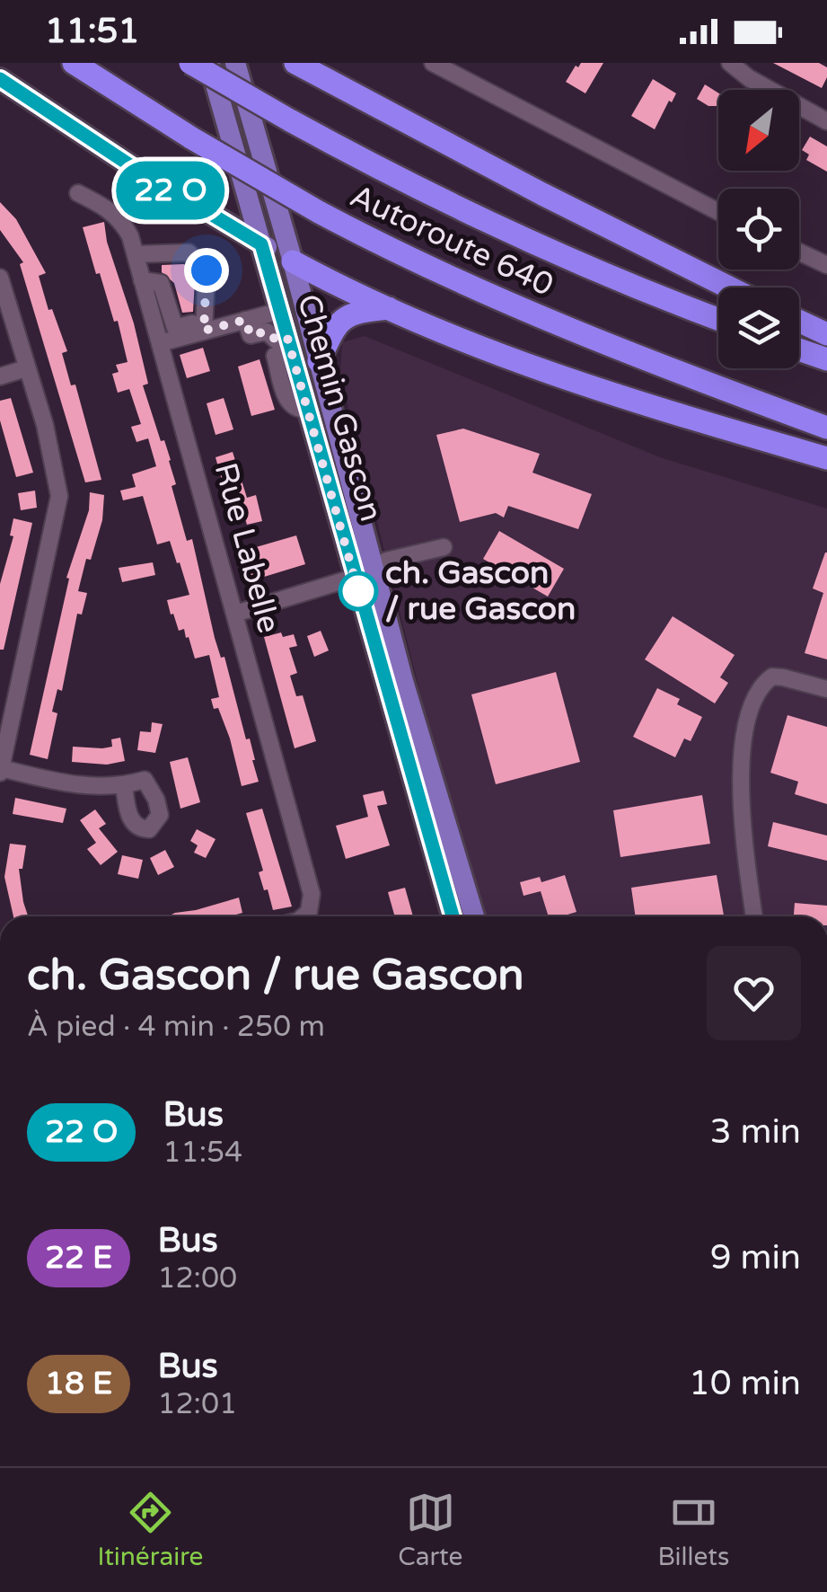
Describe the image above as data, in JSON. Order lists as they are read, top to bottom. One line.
{"streets":{"highway":["Autoroute 640"],"main road":["Chemin Gascon"],"street":["Rue Labelle"]},"places":["ch. Gascon / rue Gascon"],"north":"bottom left","page":{"status":"11:51","on_map":"22 O","heading":["ch. Gascon / rue Gascon","À pied · 4 min · 250 m"],"list":[{"mark":"22 O","name":"Bus","note":"11:54","value":"3 min"},{"mark":"22 E","name":"Bus","note":"12:00","value":"9 min"},{"mark":"18 E","name":"Bus","note":"12:01","value":"10 min"}],"tabs":["Itinéraire","Carte","Billets"]}}
